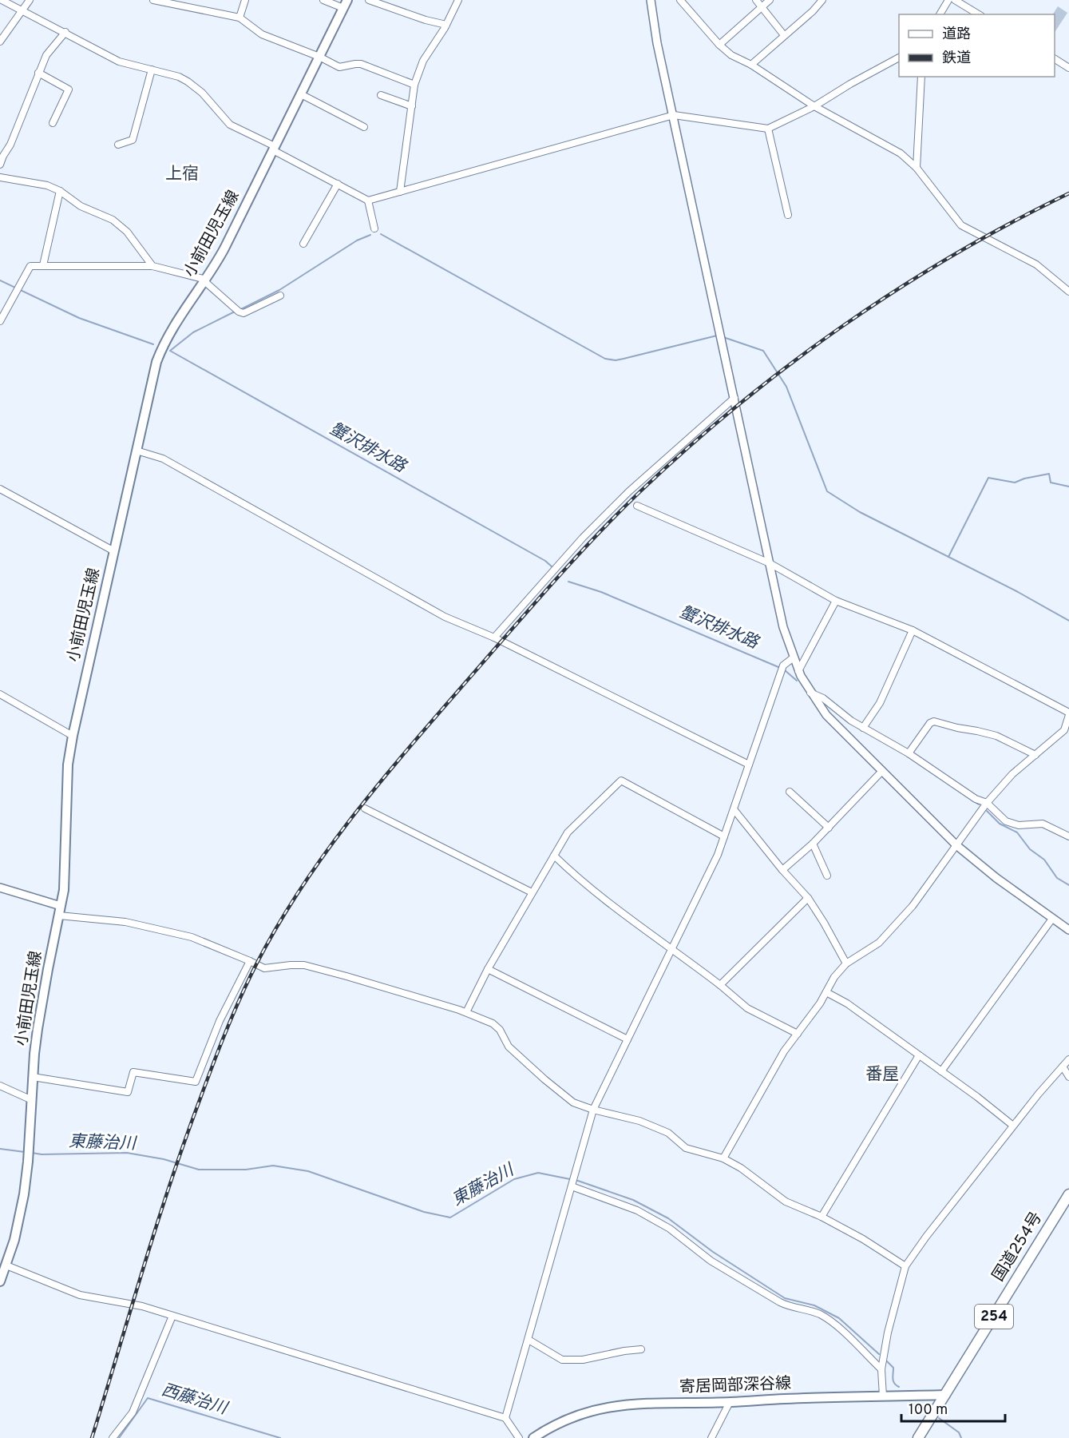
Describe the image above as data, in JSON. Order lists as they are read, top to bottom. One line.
{"streets":{"highway":["国道254号","254"],"main road":["小前田児玉線","寄居岡部深谷線"]},"crossings":[["国道254号","寄居岡部深谷線"]],"districts":["上宿","番屋"],"water":["蟹沢排水路","東藤治川","西藤治川"],"legend":["道路","鉄道"],"scale_bar":"100 m"}
